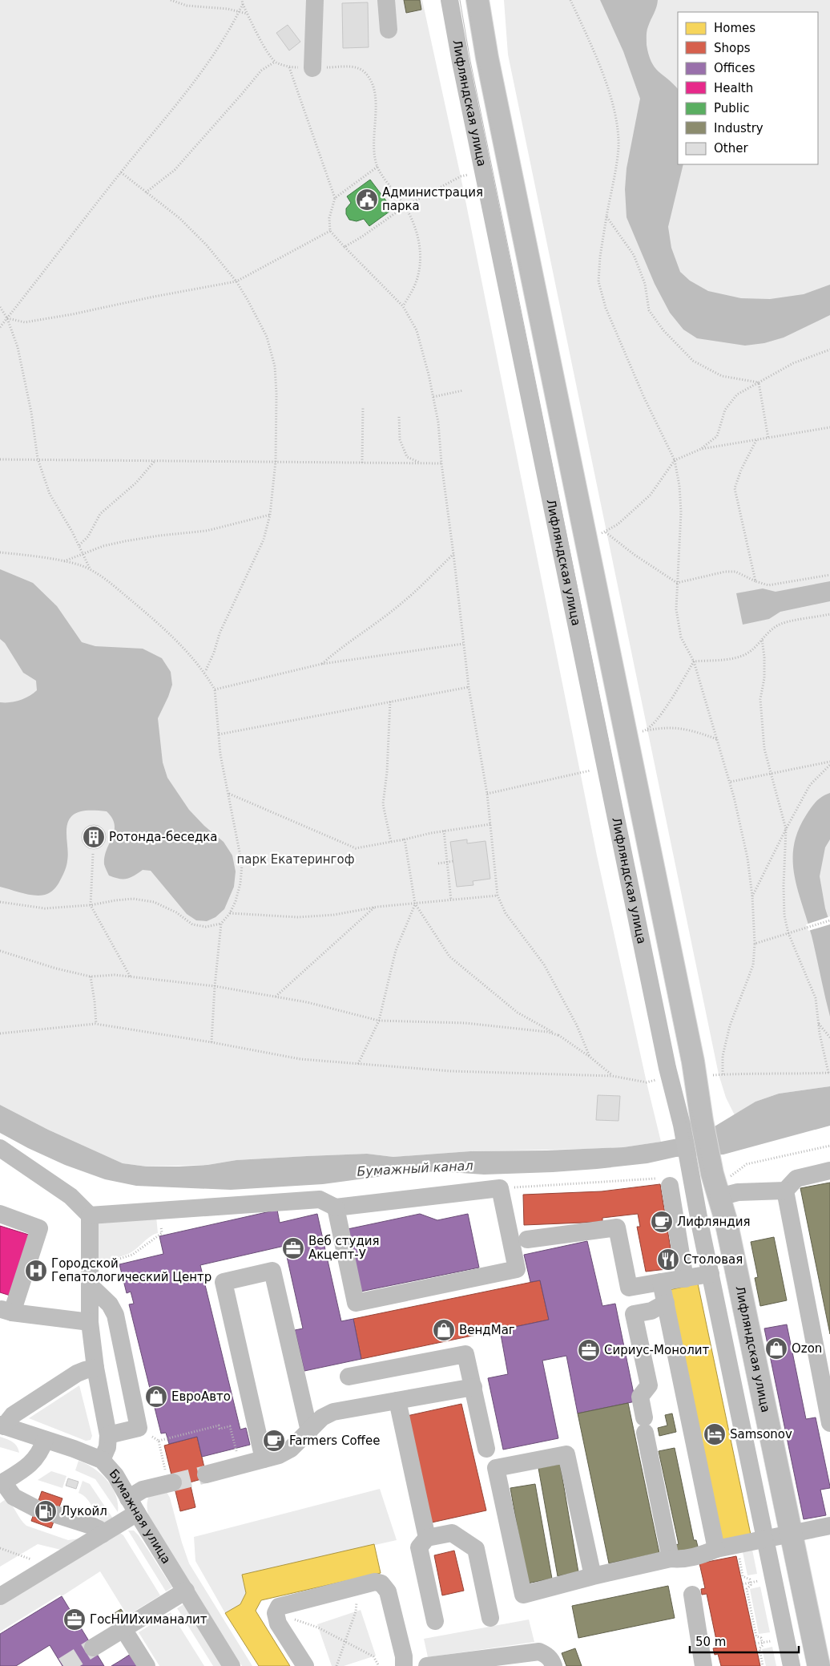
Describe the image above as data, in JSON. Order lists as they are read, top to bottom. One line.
{"streets":{"main road":["Лифляндская улица"],"street":["Бумажная улица"]},"water":["Бумажный канал"],"parks":["парк Екатерингоф"],"places":{"public building":["Администрация парка"],"building":["Ротонда-беседка"],"cafe":["Лифляндия","Farmers Coffee"],"office":["Веб студия Акцепт-У","Сириус-Монолит","ГосНИИхиманалит"],"restaurant":["Столовая"],"hospital":["Городской Гепатологический Центр"],"shop":["ВендМаг","Ozon","ЕвроАвто"],"hotel":["Samsonov"],"fuel station":["Лукойл"]},"legend":["Homes","Shops","Offices","Health","Public","Industry","Other"],"scale_bar":"50 m"}
